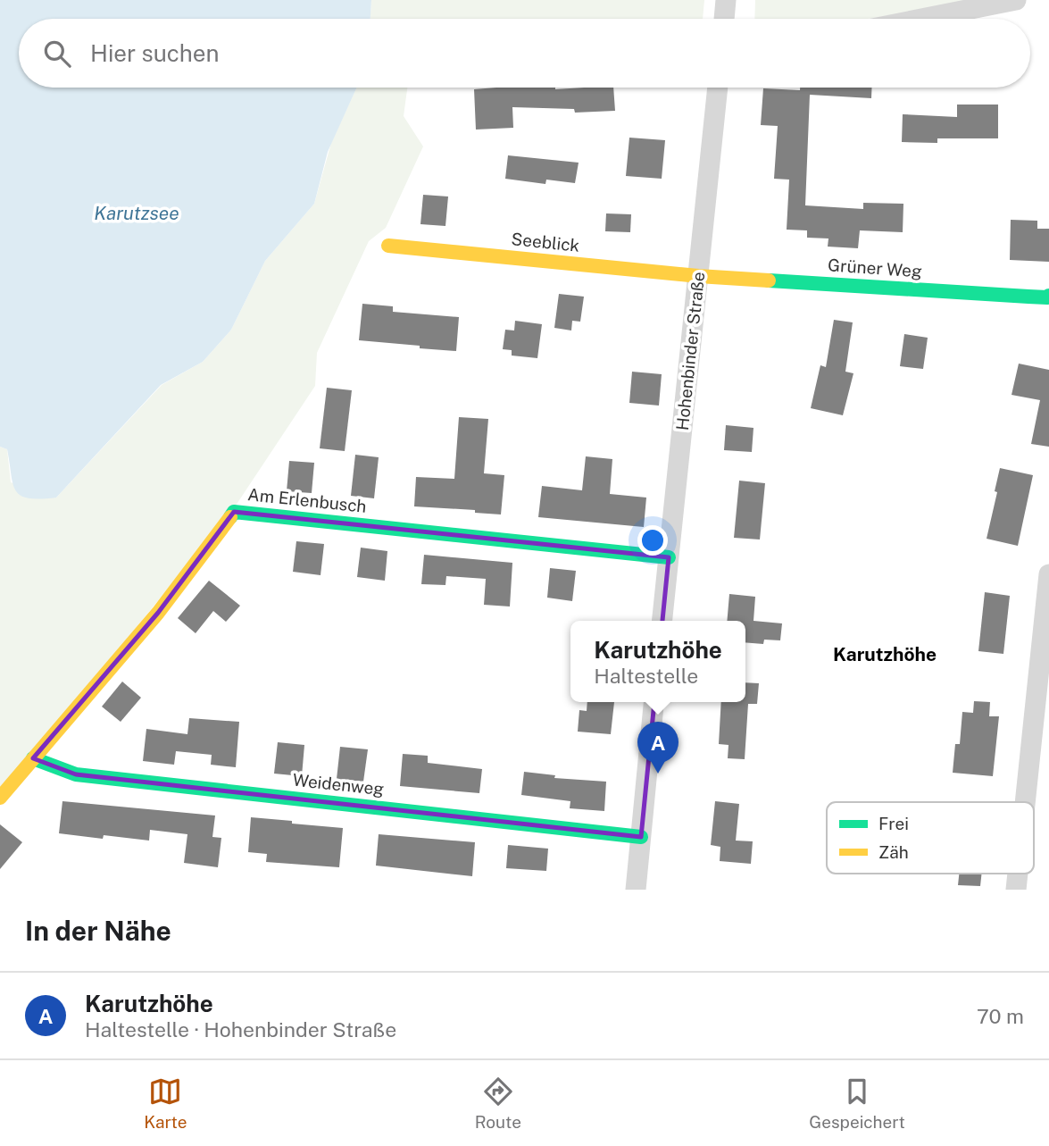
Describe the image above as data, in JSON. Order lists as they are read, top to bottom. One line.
{"streets":{"street":["Seeblick","Grüner Weg","Hohenbinder Straße","Am Erlenbusch","Weidenweg"]},"crossings":[["Seeblick","Grüner Weg"],["Seeblick","Hohenbinder Straße"],["Grüner Weg","Hohenbinder Straße"],["Hohenbinder Straße","Am Erlenbusch"],["Am Erlenbusch","Weidenweg"]],"districts":["Karutzhöhe"],"water":["Karutzsee"],"legend":["Frei","Zäh"],"page":{"search":"Hier suchen","popup":["Karutzhöhe","Haltestelle"],"pins":"A","heading":"In der Nähe","list":[{"mark":"A","name":"Karutzhöhe","note":"Haltestelle · Hohenbinder Straße","value":"70 m"}],"nav":["Karte","Route","Gespeichert"]}}
